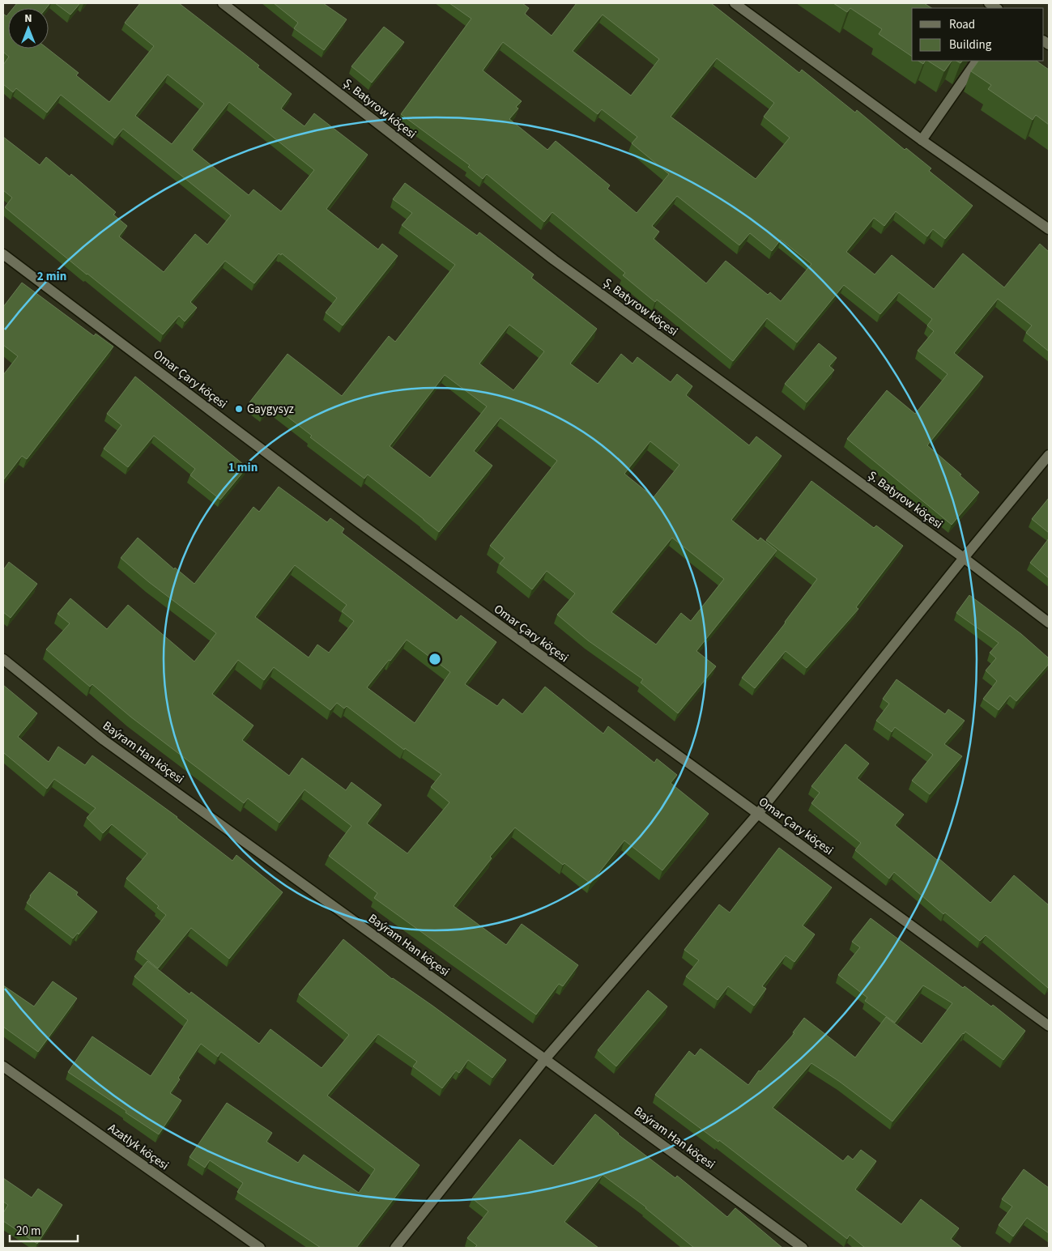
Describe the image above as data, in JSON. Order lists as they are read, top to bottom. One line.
{"streets":{"street":["Ş. Batyrow köçesi","Omar Çary köçesi","Baýram Han köçesi","Azatlyk köçesi"]},"places":["Gaygysyz"],"legend":["Road","Building"],"scale_bar":"20 m","north":"top","rings":["2 min","1 min"]}
